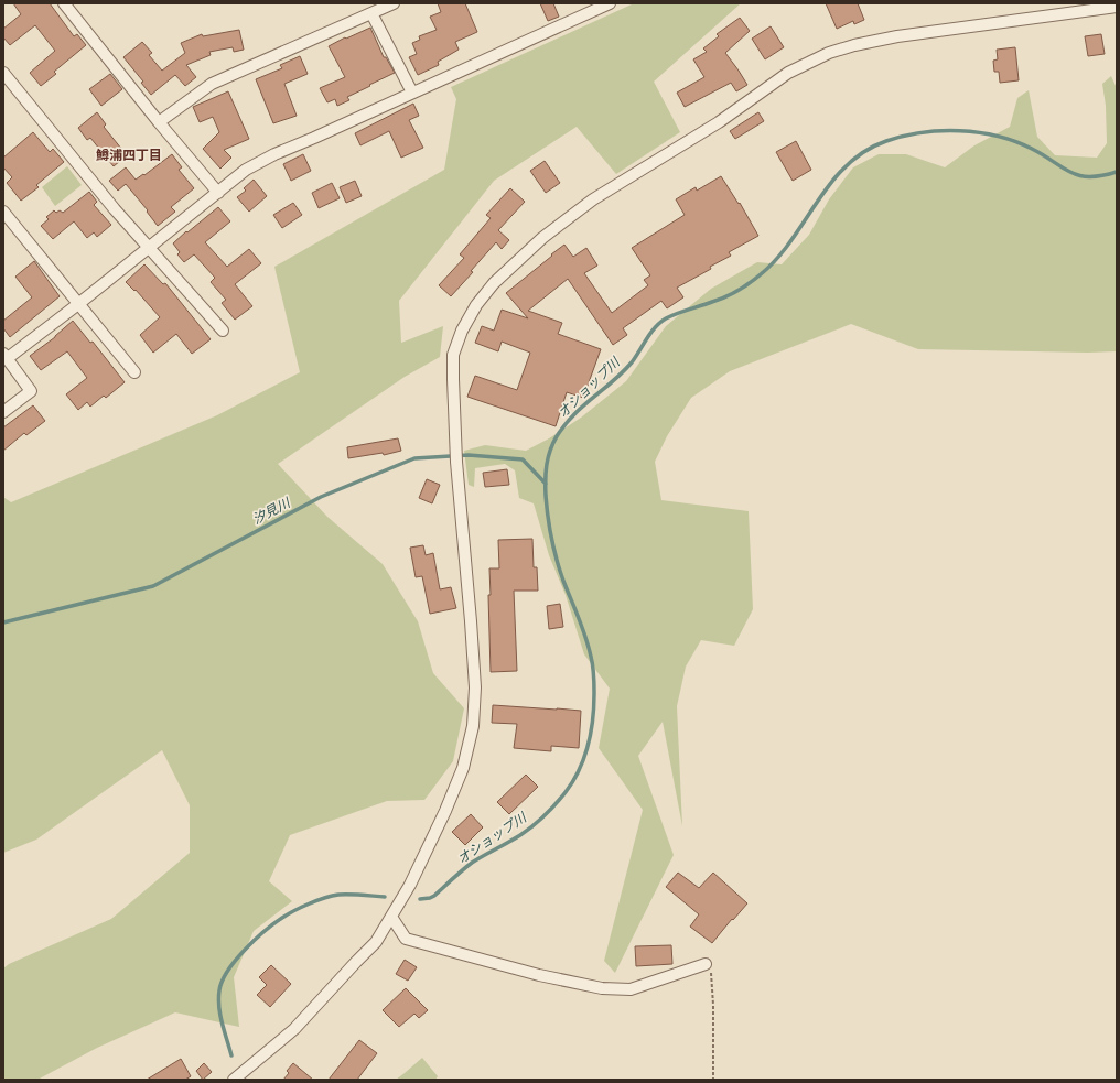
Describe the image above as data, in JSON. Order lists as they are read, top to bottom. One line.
{"districts":["鱒浦四丁目"],"water":["オショップ川","汐見川"]}
